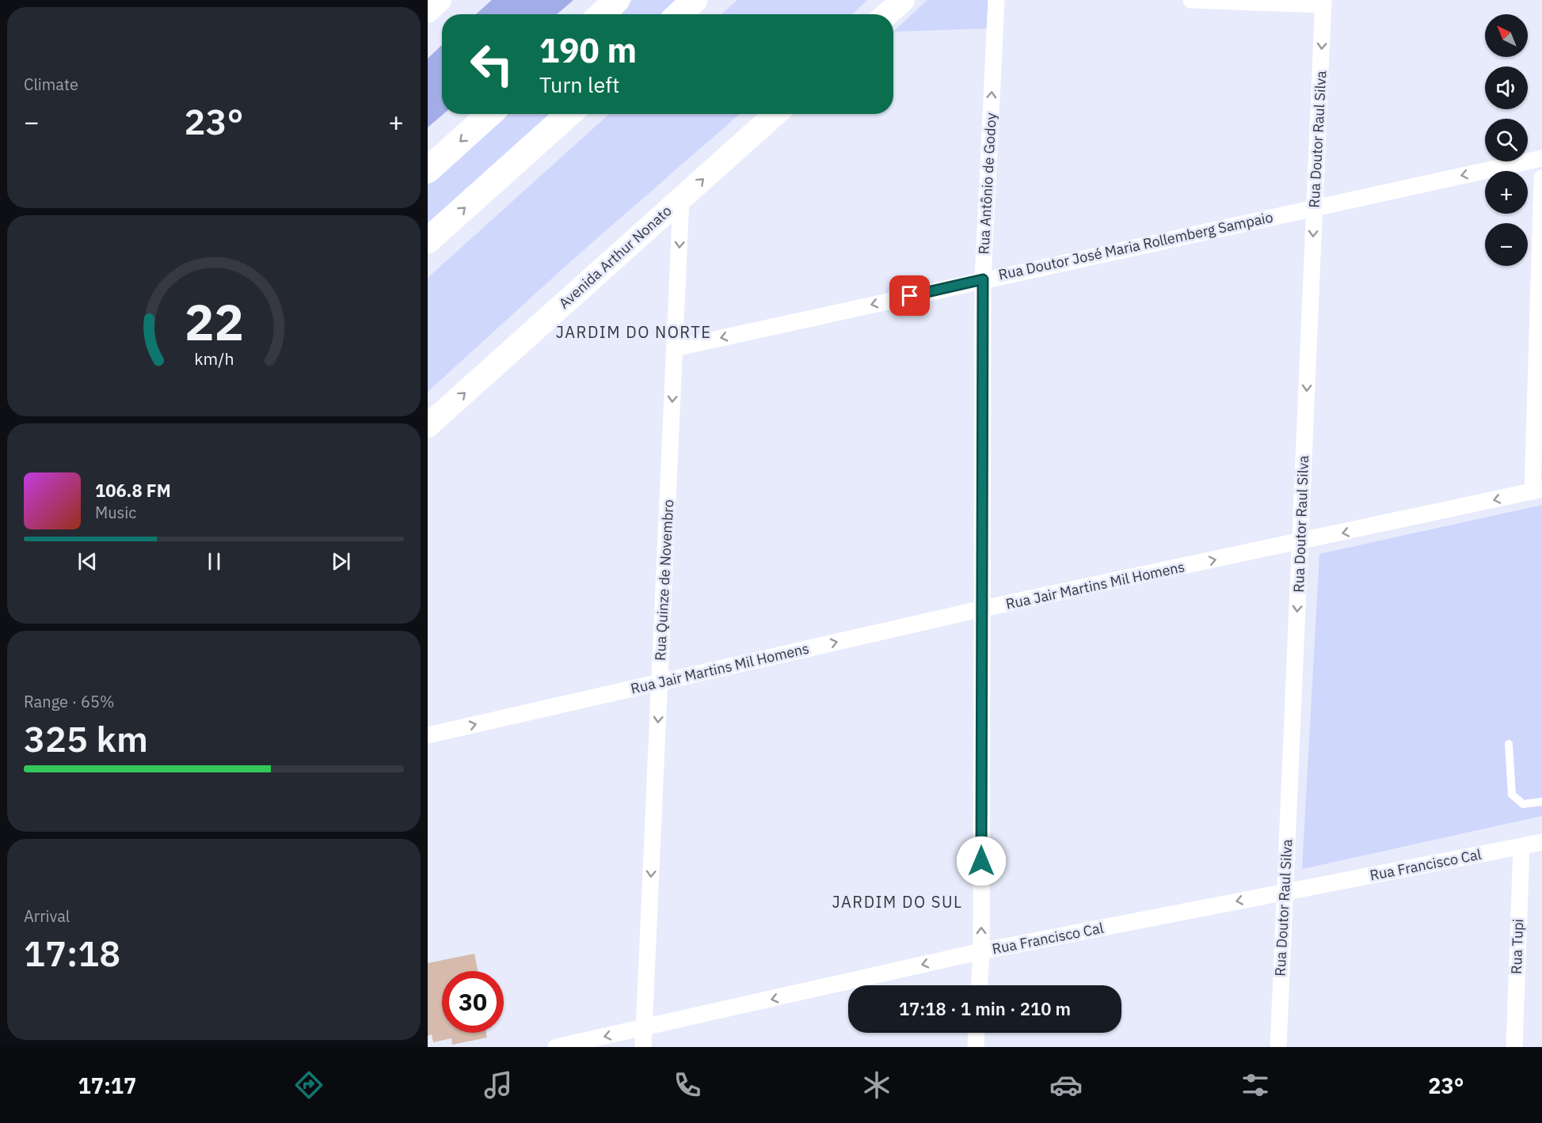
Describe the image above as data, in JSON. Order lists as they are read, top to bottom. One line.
{"streets":{"main road":["Avenida Arthur Nonato"],"street":["Rua Doutor Raul Silva","Rua Antônio de Godoy","Rua Doutor José Maria Rollemberg Sampaio","Rua Quinze de Novembro","Rua Jair Martins Mil Homens","Rua Francisco Cal","Rua Tupi"]},"crossings":[["Rua Doutor Raul Silva","Rua Doutor José Maria Rollemberg Sampaio"],["Rua Doutor Raul Silva","Rua Jair Martins Mil Homens"],["Rua Doutor Raul Silva","Rua Francisco Cal"],["Rua Antônio de Godoy","Rua Doutor José Maria Rollemberg Sampaio"],["Rua Antônio de Godoy","Rua Jair Martins Mil Homens"],["Rua Antônio de Godoy","Rua Francisco Cal"],["Rua Doutor José Maria Rollemberg Sampaio","Rua Quinze de Novembro"],["Avenida Arthur Nonato","Rua Quinze de Novembro"],["Rua Quinze de Novembro","Rua Jair Martins Mil Homens"],["Rua Quinze de Novembro","Rua Francisco Cal"],["Rua Francisco Cal","Rua Tupi"]],"one_way":["Rua Doutor Raul Silva","Rua Antônio de Godoy","Rua Doutor José Maria Rollemberg Sampaio","Avenida Arthur Nonato","Rua Quinze de Novembro","Rua Francisco Cal"],"districts":["JARDIM DO NORTE","JARDIM DO SUL"],"north":"top left","page":{"tile":["Climate",["Range · 65%","325 km"],["Arrival","17:18"]],"map_buttons":["+","−"],"turn":["190 m","Turn left"],"heat":["−","23°","+"],"song":["106.8 FM","Music"],"limit":"30","trip":"17:18 · 1 min · 210 m","tabs":["17:17","23°"],"gauge":["22","km/h"]}}
